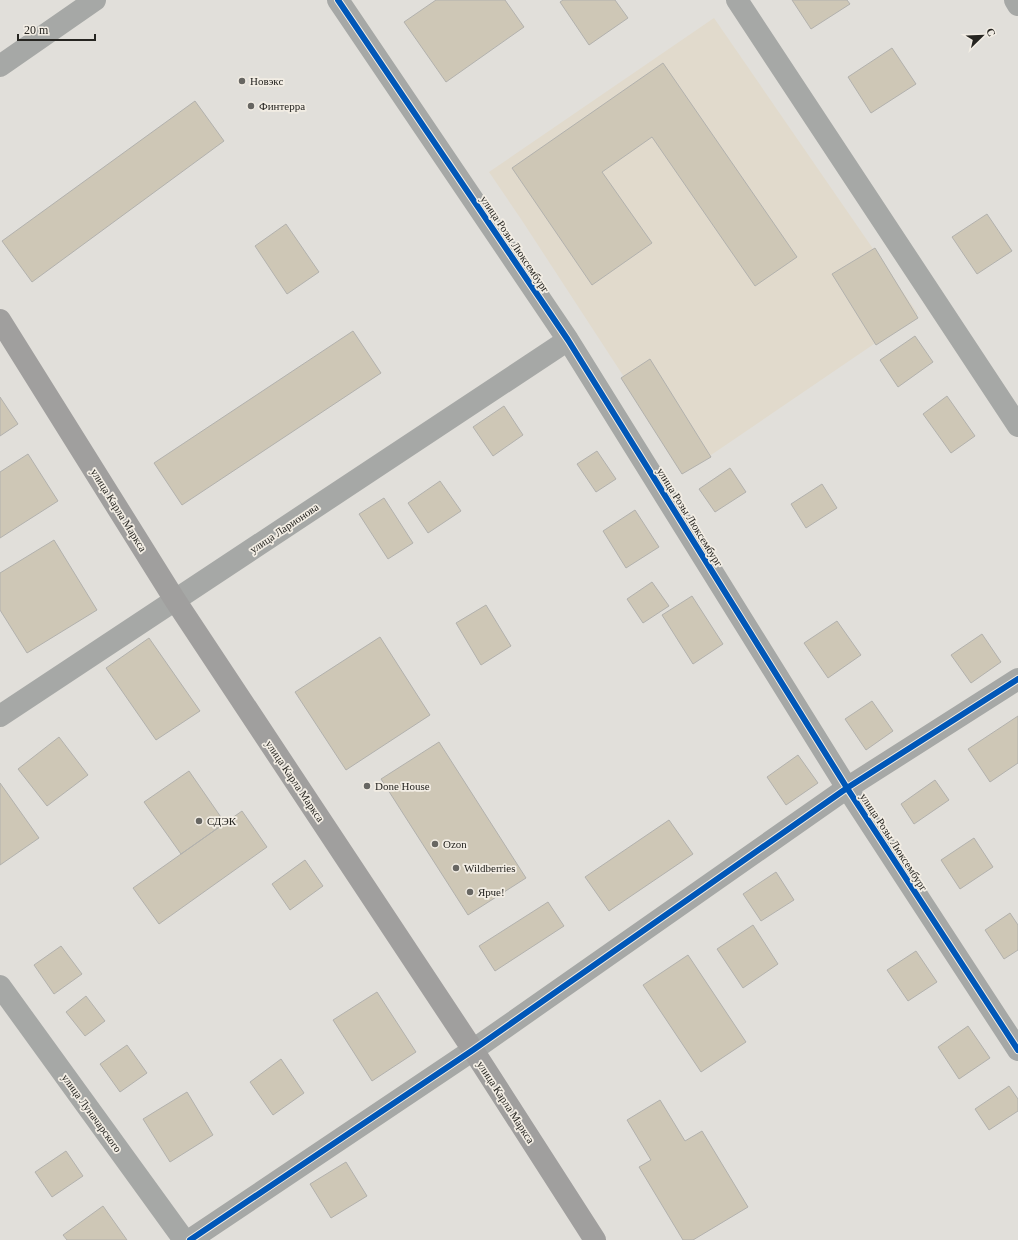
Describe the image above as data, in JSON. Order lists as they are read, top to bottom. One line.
{"streets":{"main road":["улица Карла Маркса"],"street":["улица Розы Люксембург","улица Ларионова","улица Луначарского"]},"crossings":[["улица Розы Люксембург","улица Ларионова"],["улица Карла Маркса","улица Ларионова"]],"places":["Новэкс","Финтерра","Done House","СДЭК","Ozon","Wildberries","Ярче!"],"scale_bar":"20 m","north":"top right"}
